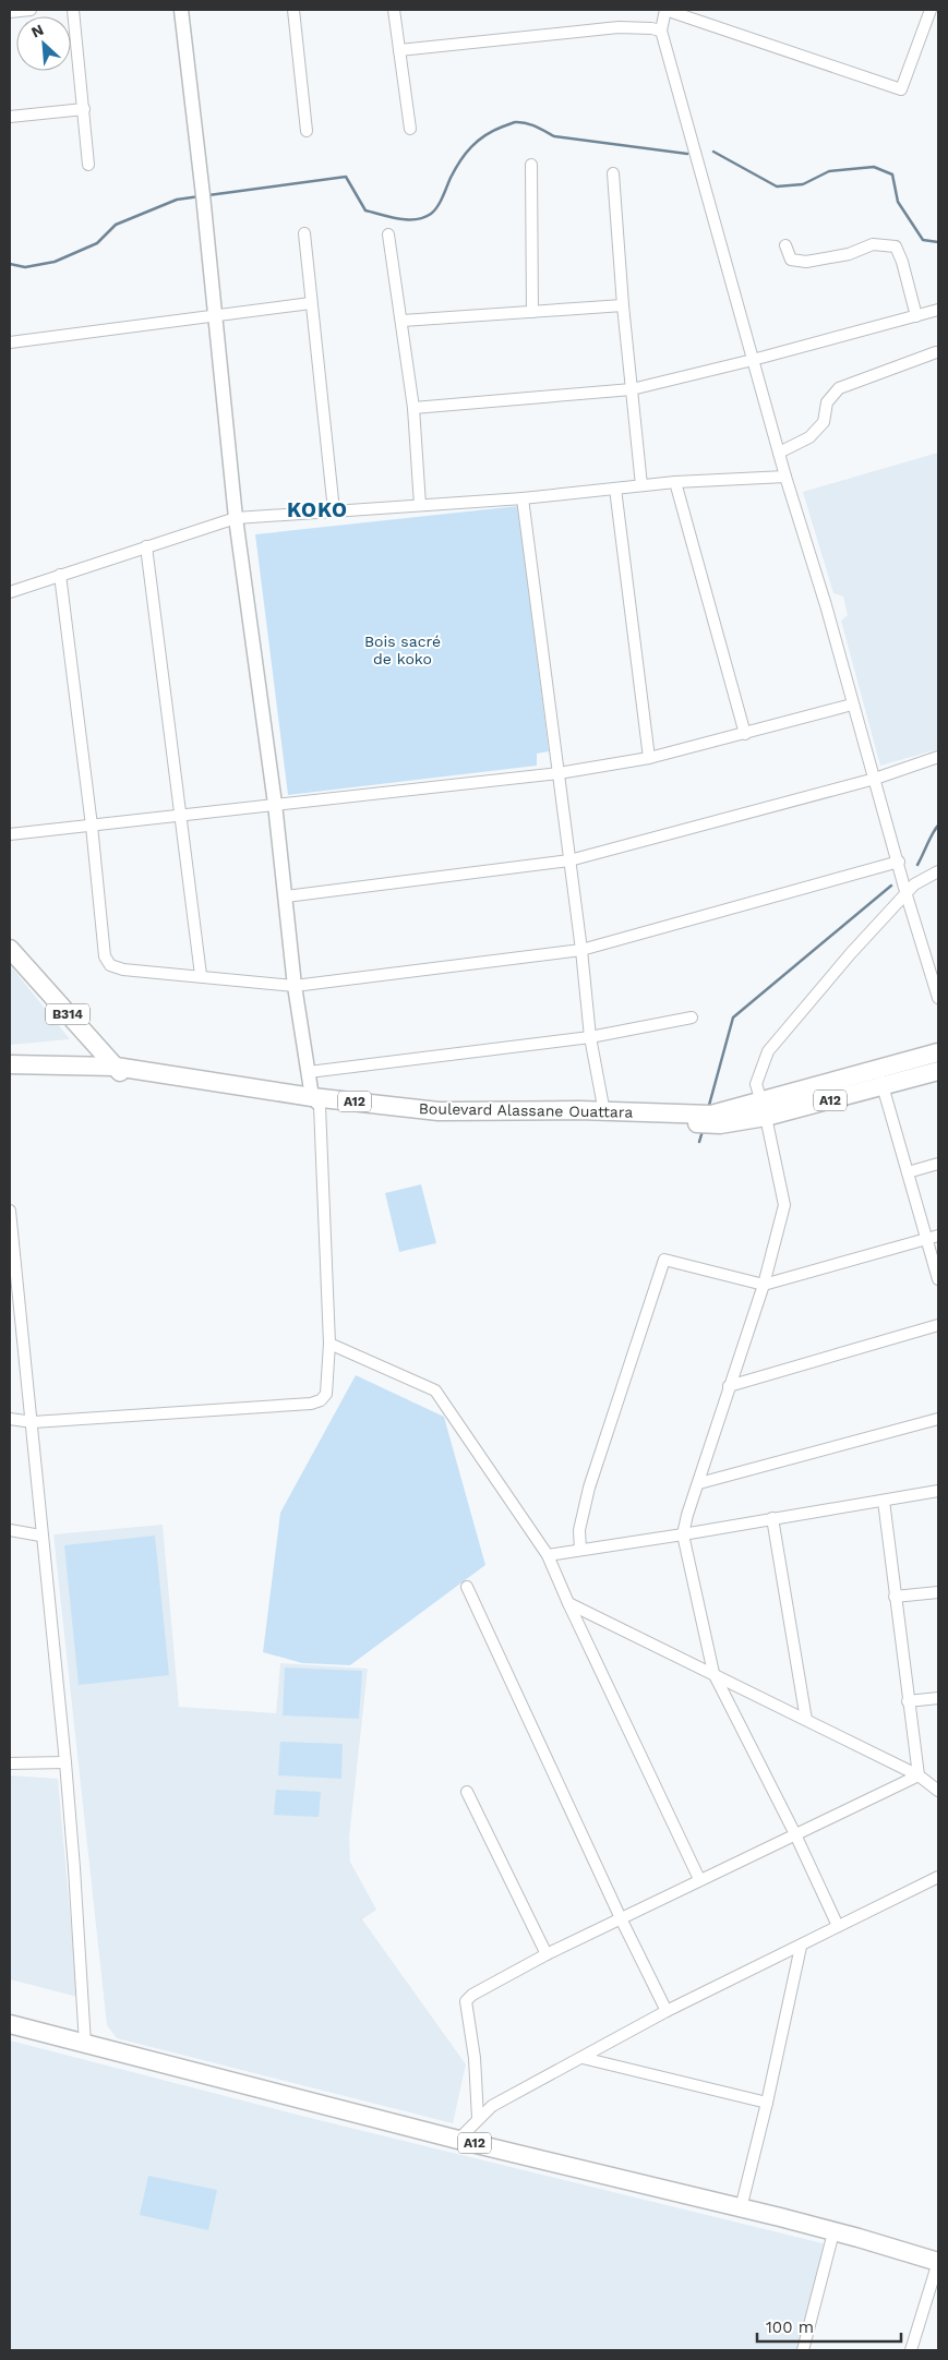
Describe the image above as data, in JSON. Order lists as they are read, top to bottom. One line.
{"streets":{"main road":["B314","A12","Boulevard Alassane Ouattara"]},"crossings":[["B314","Boulevard Alassane Ouattara"]],"districts":["KOKO"],"parks":["Bois sacré de koko"],"scale_bar":"100 m","north":"top left"}
